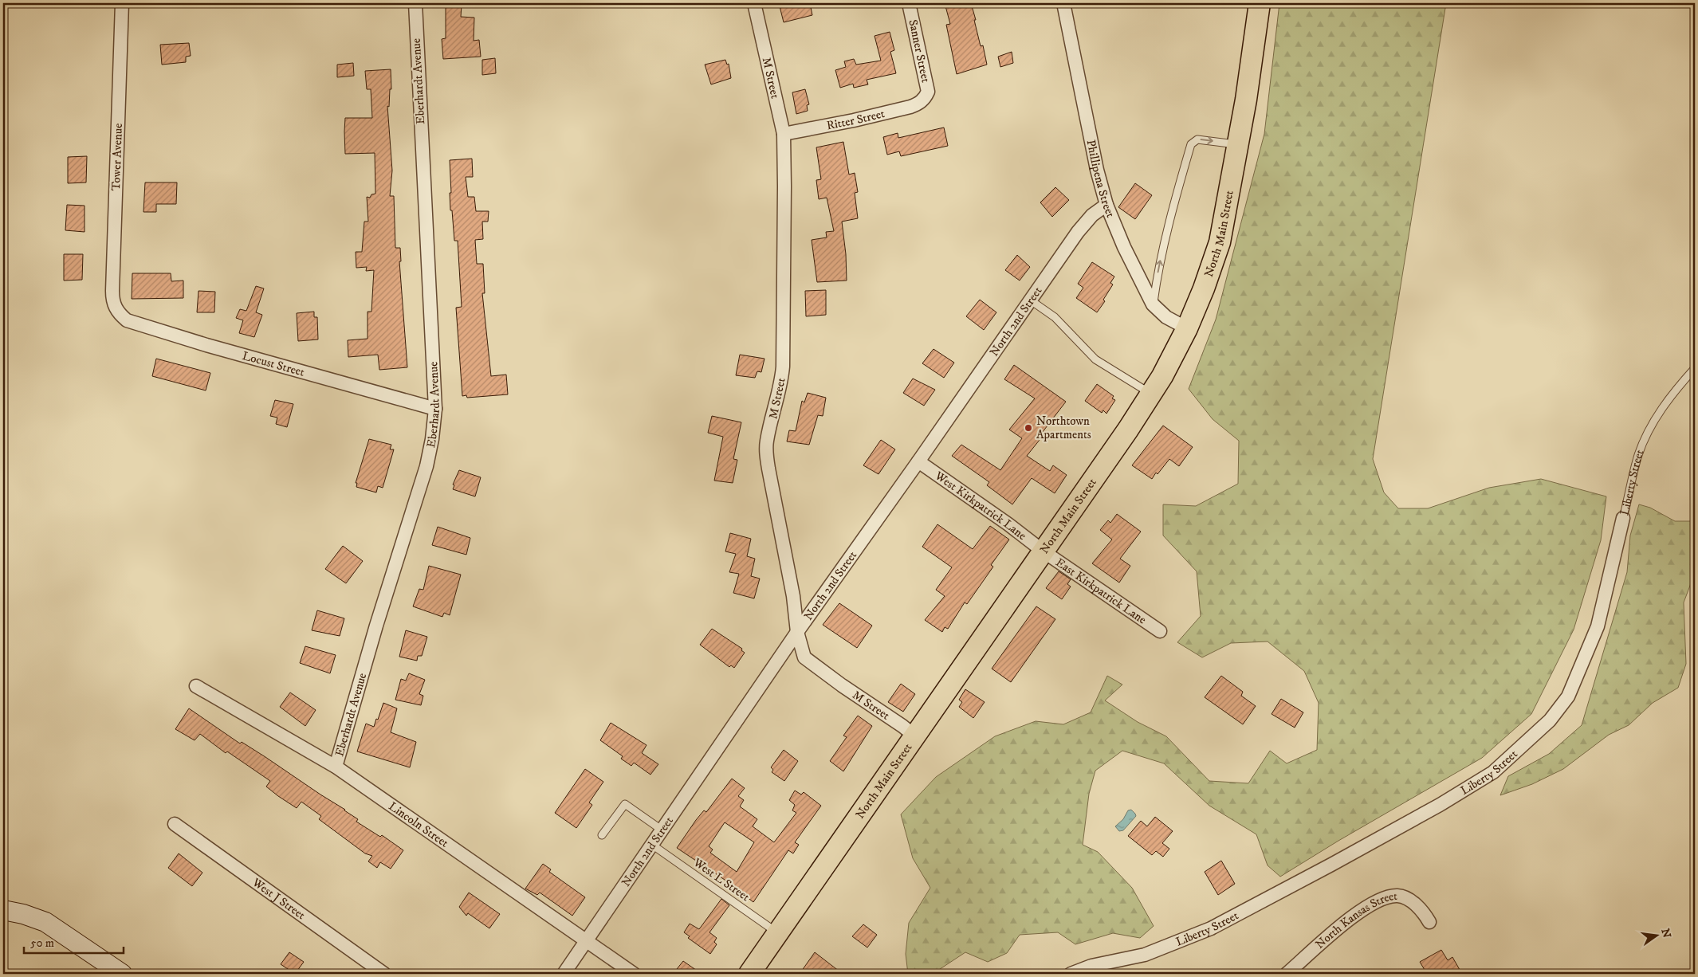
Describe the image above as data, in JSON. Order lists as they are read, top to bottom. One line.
{"streets":{"main road":["North Main Street"],"street":["Sanner Street","M Street","Eberhardt Avenue","Ritter Street","Tower Avenue","Phillipena Street","North 2nd Street","Locust Street","Liberty Street","West Kirkpatrick Lane","East Kirkpatrick Lane","Lincoln Street","West J Street","North Kansas Street"],"lane":["West L Street"]},"crossings":[["Sanner Street","Ritter Street"],["M Street","Ritter Street"],["M Street","North Main Street"],["M Street","North 2nd Street"],["Eberhardt Avenue","Locust Street"],["Eberhardt Avenue","Lincoln Street"],["Tower Avenue","Locust Street"],["Phillipena Street","North Main Street"],["Phillipena Street","North 2nd Street"],["North Main Street","West Kirkpatrick Lane"],["North Main Street","East Kirkpatrick Lane"],["North Main Street","West L Street"],["North 2nd Street","West Kirkpatrick Lane"],["North 2nd Street","Lincoln Street"],["North 2nd Street","West L Street"],["West Kirkpatrick Lane","East Kirkpatrick Lane"]],"places":["Northtown Apartments"],"scale_bar":"50 m","north":"right"}
